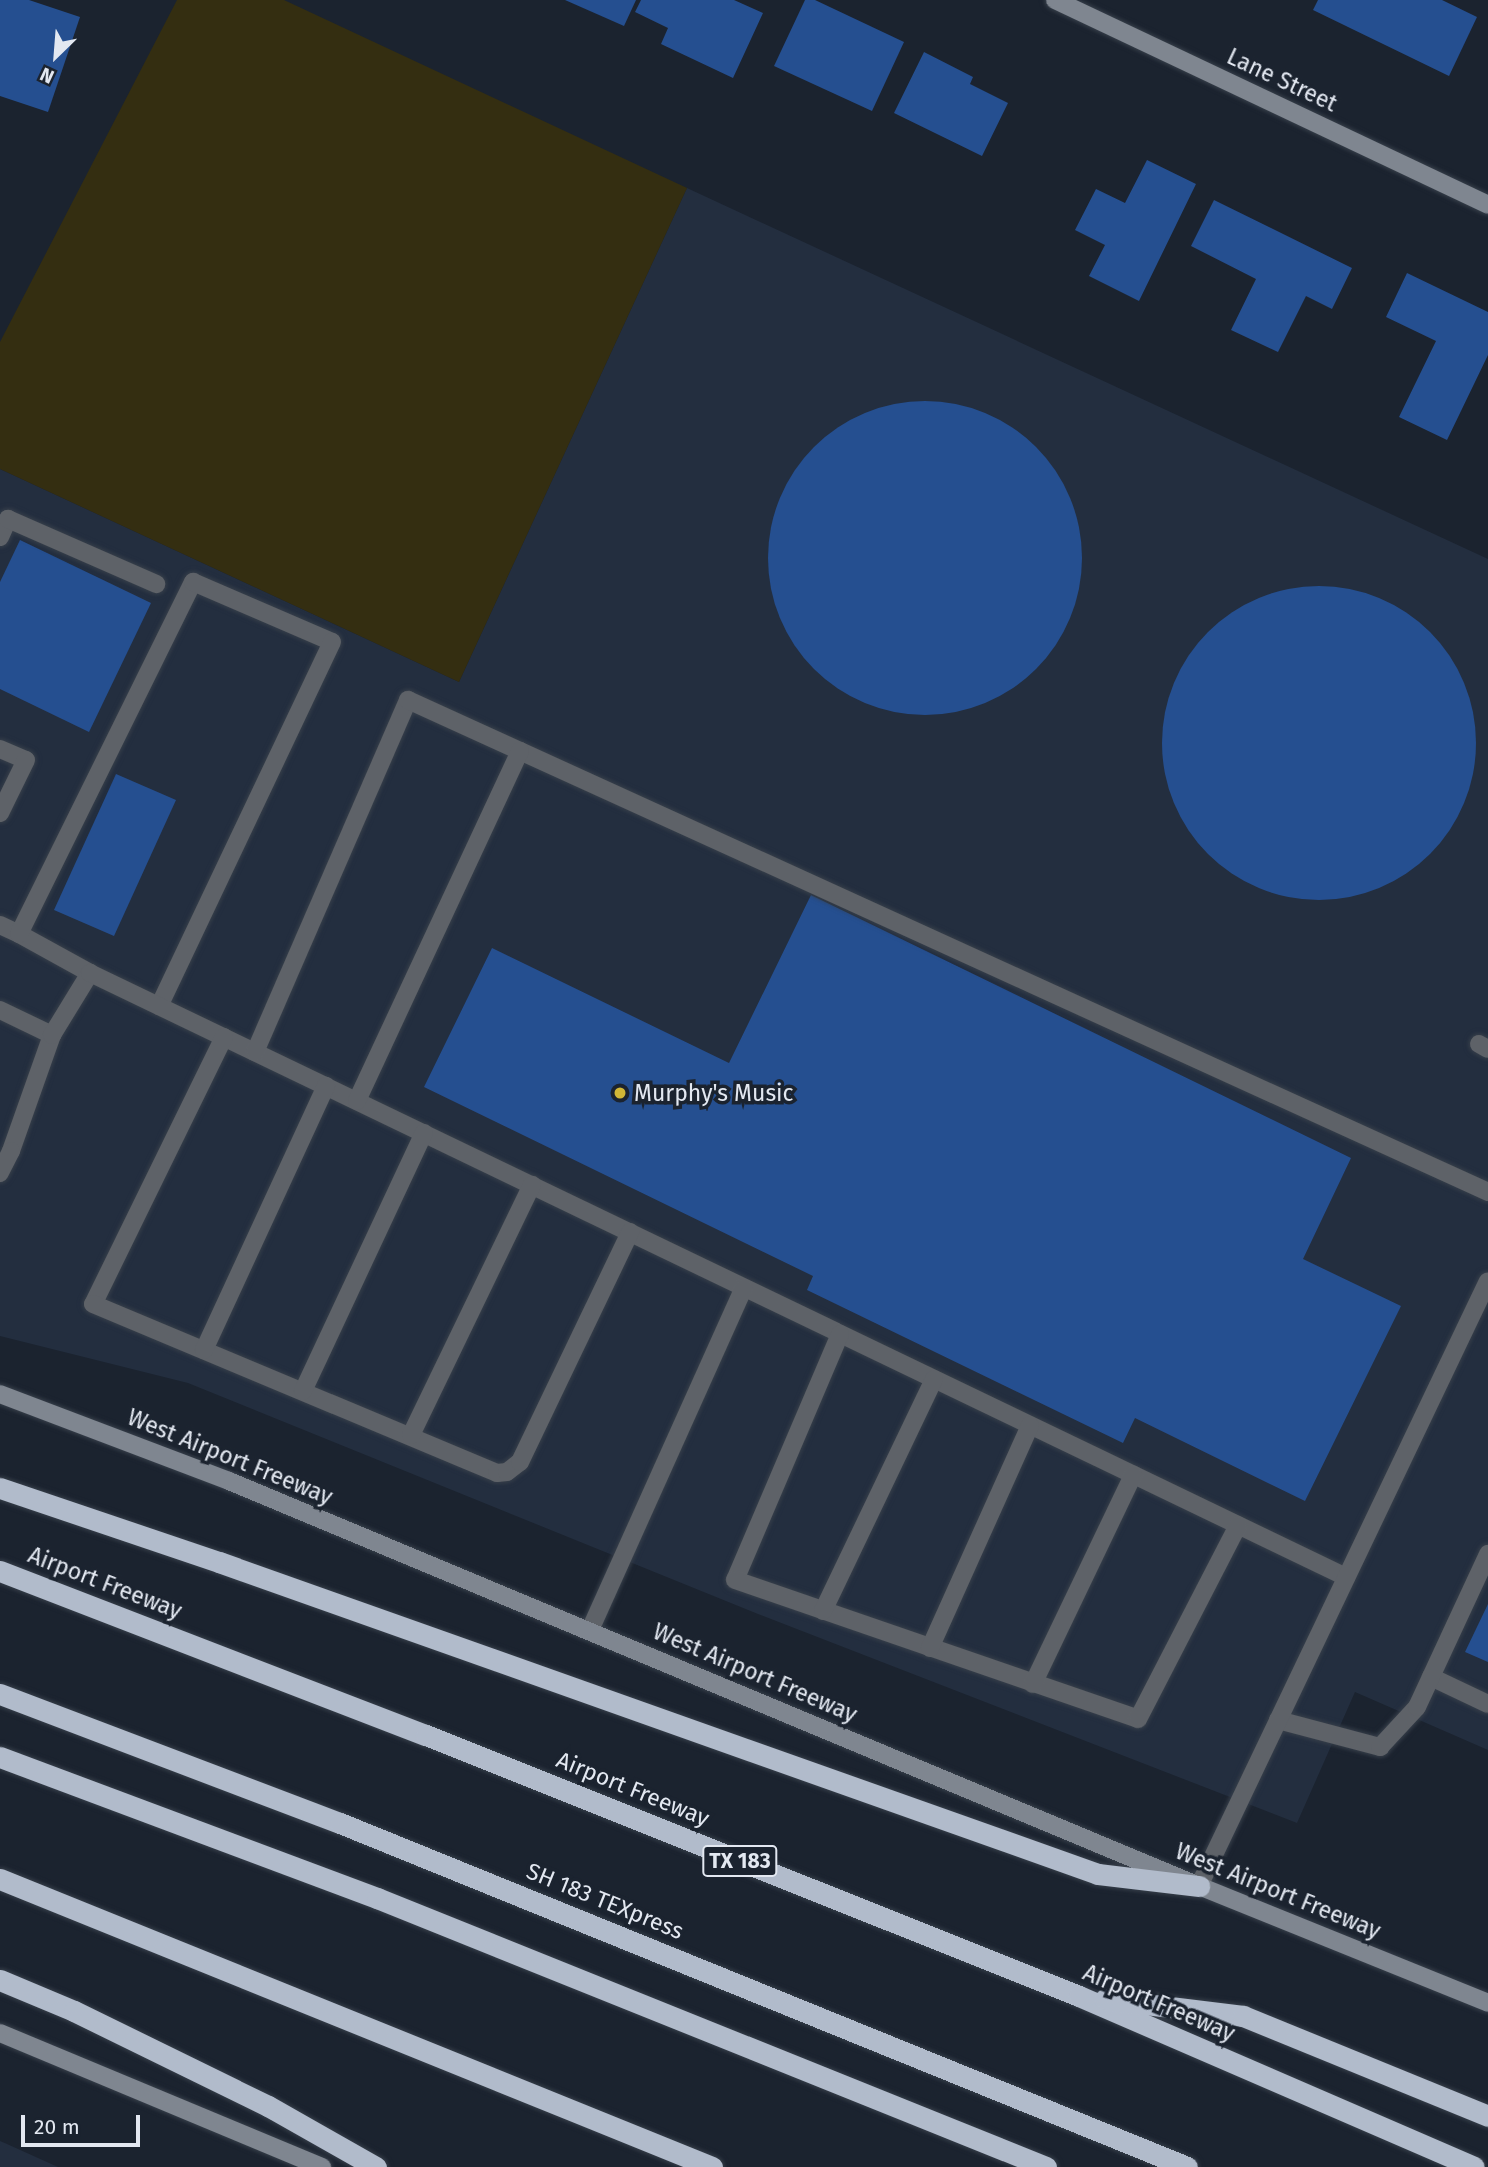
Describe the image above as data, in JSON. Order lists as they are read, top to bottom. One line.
{"streets":{"highway":["Airport Freeway","TX 183","SH 183 TEXpress"],"main road":["Lane Street","West Airport Freeway"]},"places":["Murphy's Music"],"scale_bar":"20 m","north":"bottom left"}
